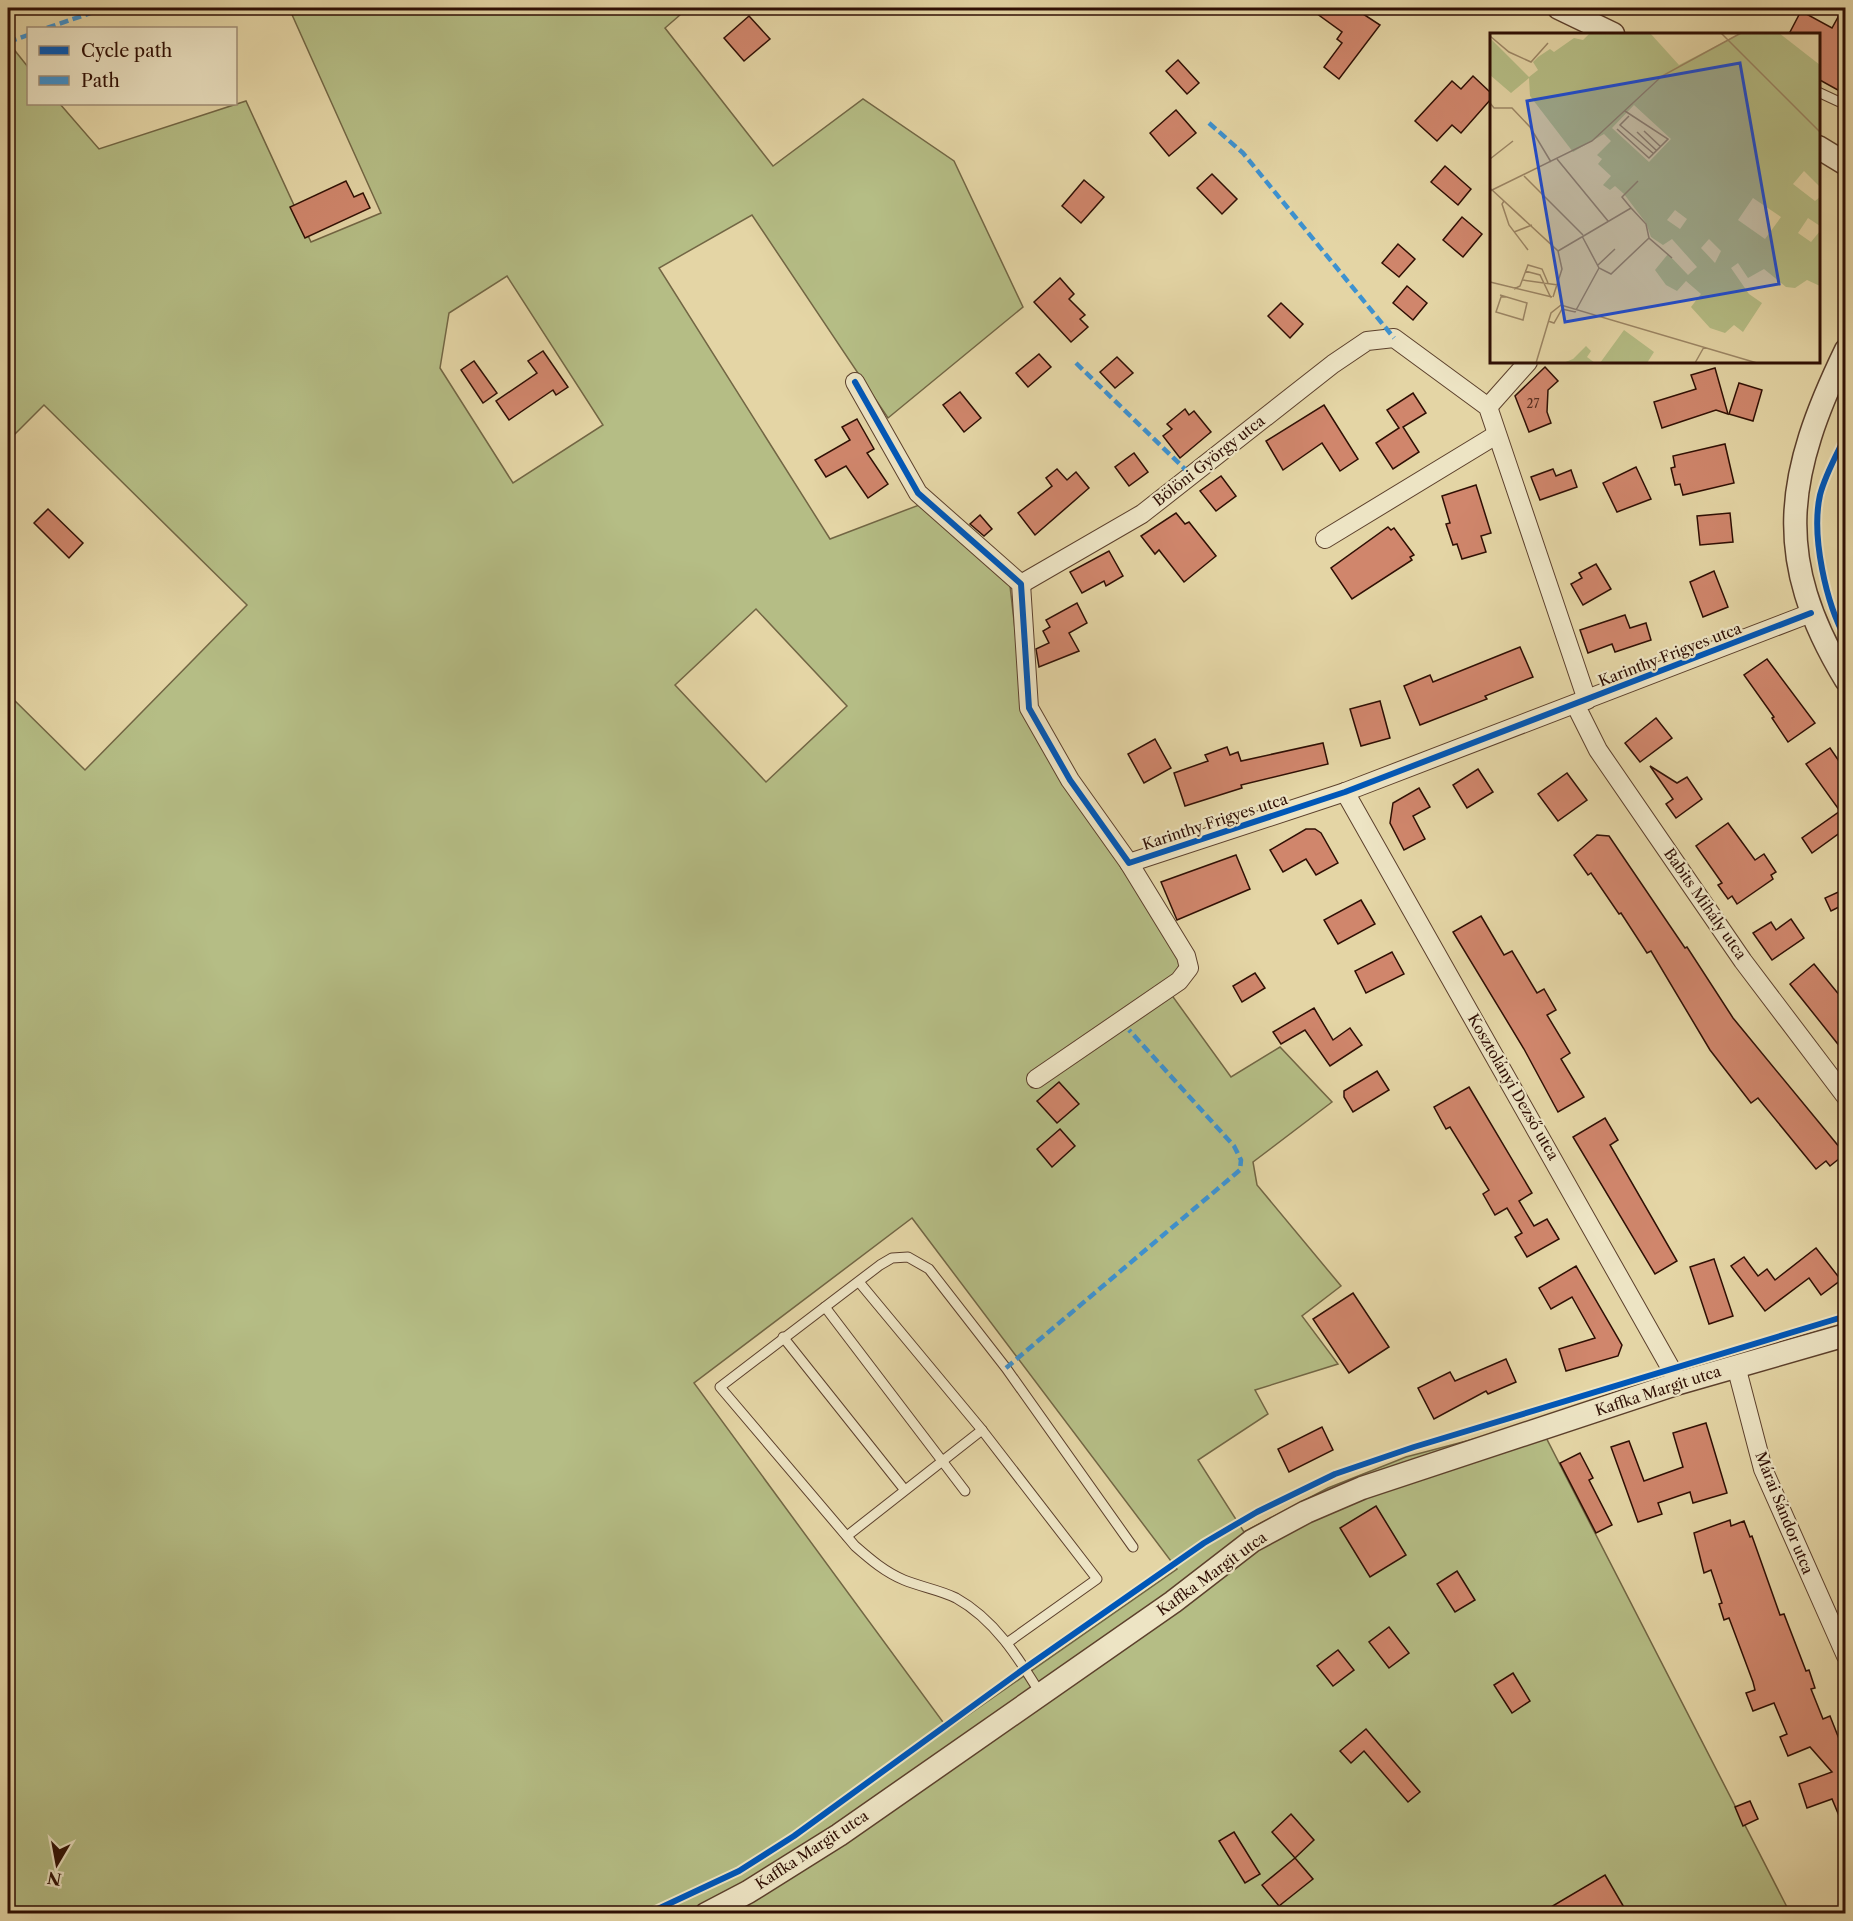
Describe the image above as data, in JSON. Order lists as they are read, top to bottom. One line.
{"streets":{"street":["Bölöni György utca","Karinthy Frigyes utca","Babits Mihály utca","Kosztolányi Dezső utca","Kaffka Margit utca","Márai Sándor utca"]},"crossings":[["Bölöni György utca","Karinthy Frigyes utca"],["Bölöni György utca","Babits Mihály utca"],["Karinthy Frigyes utca","Babits Mihály utca"],["Karinthy Frigyes utca","Kosztolányi Dezső utca"],["Kosztolányi Dezső utca","Kaffka Margit utca"],["Kaffka Margit utca","Márai Sándor utca"]],"house_numbers":["27"],"legend":["Cycle path","Path"],"north":"bottom"}
